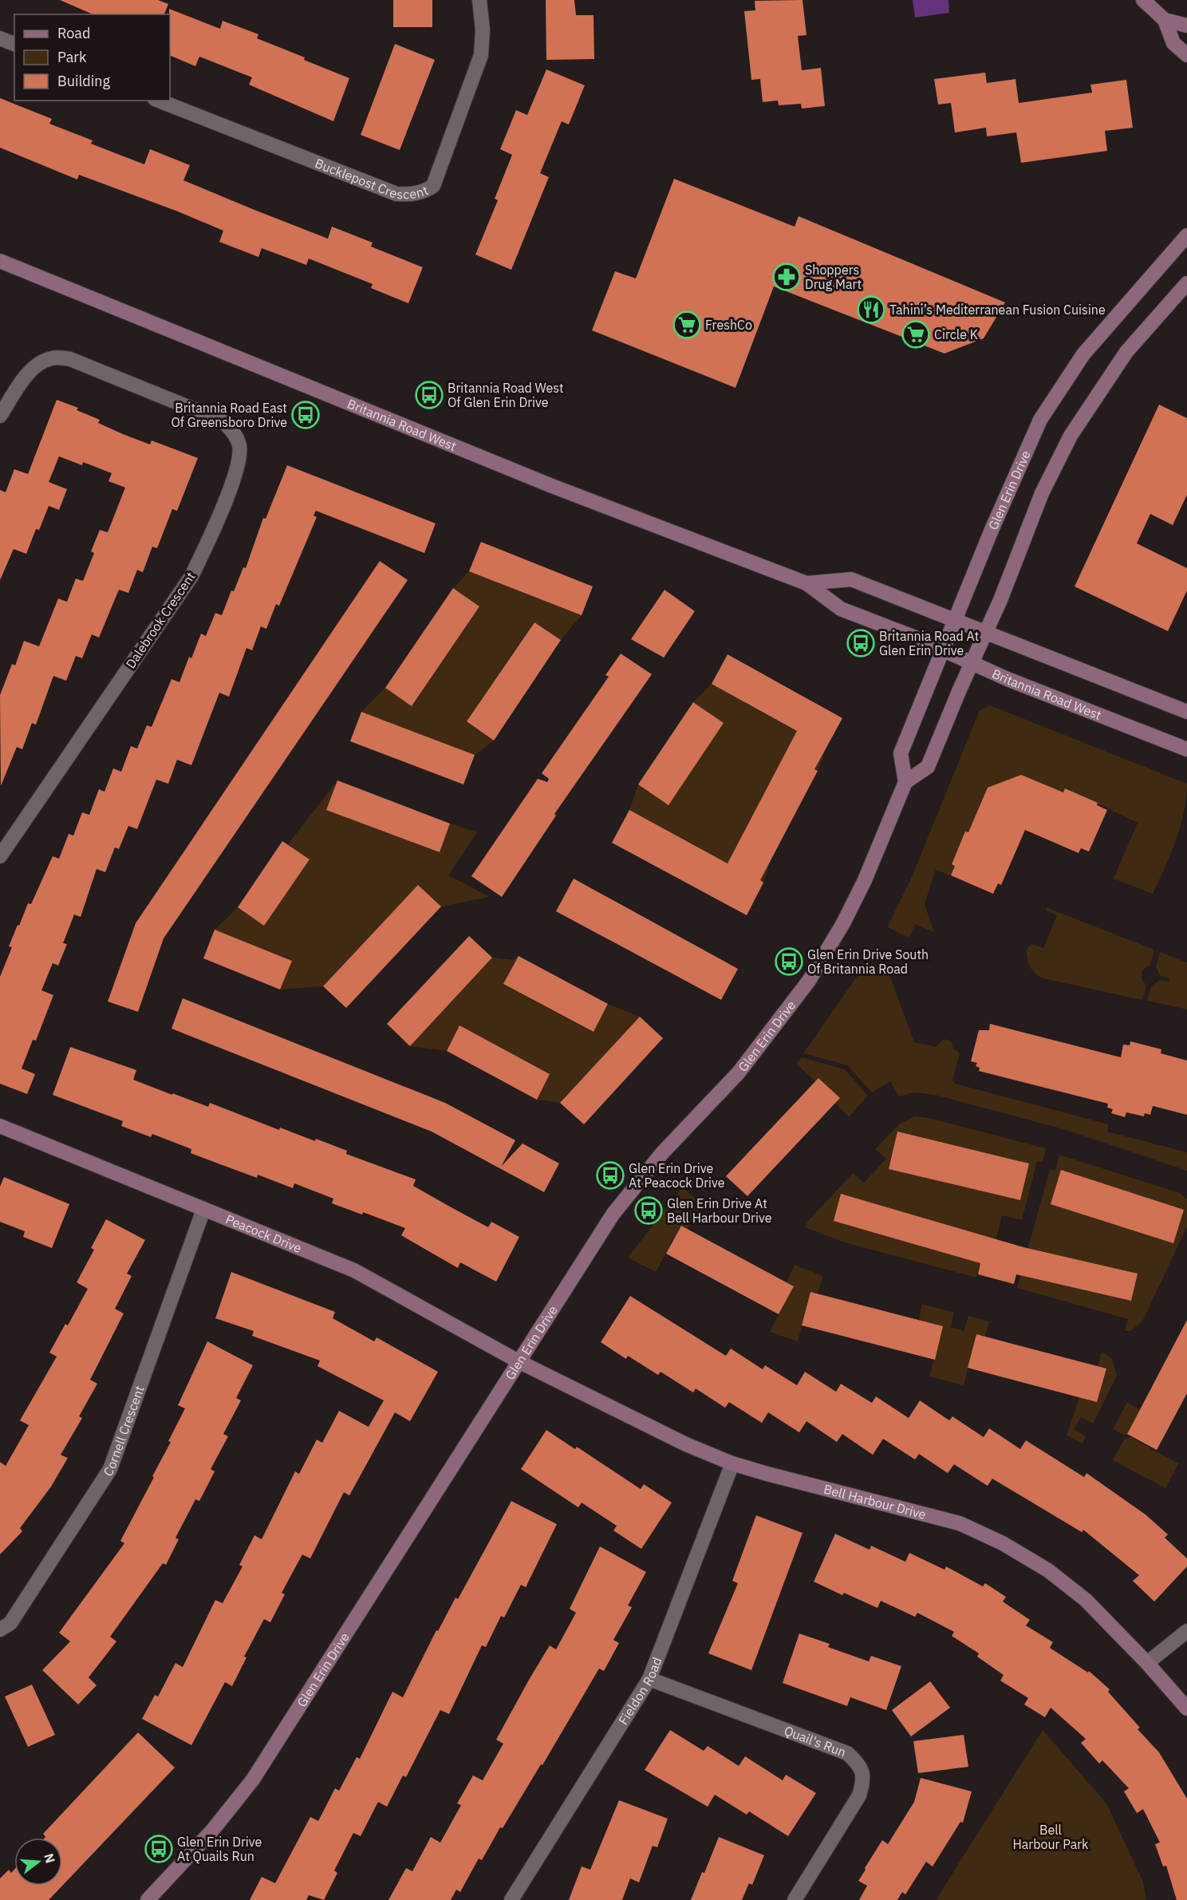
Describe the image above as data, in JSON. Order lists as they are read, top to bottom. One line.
{"streets":{"street":["Bucklepost Crescent","Britannia Road West","Glen Erin Drive","Dalebrook Crescent","Peacock Drive","Cornell Crescent","Bell Harbour Drive","Fieldon Road","Quail's Run"]},"crossings":[["Britannia Road West","Glen Erin Drive"],["Glen Erin Drive","Peacock Drive"],["Glen Erin Drive","Bell Harbour Drive"],["Peacock Drive","Cornell Crescent"],["Peacock Drive","Bell Harbour Drive"],["Bell Harbour Drive","Fieldon Road"],["Fieldon Road","Quail's Run"]],"parks":["Bell Harbour Park"],"places":{"pharmacy":["Shoppers Drug Mart"],"restaurant":["Tahini’s Mediterranean Fusion Cuisine"],"supermarket":["FreshCo","Circle K"],"bus stop":["Britannia Road West Of Glen Erin Drive","Britannia Road East Of Greensboro Drive","Britannia Road At Glen Erin Drive","Glen Erin Drive South Of Britannia Road","Glen Erin Drive At Peacock Drive","Glen Erin Drive At Bell Harbour Drive","Glen Erin Drive At Quails Run"]},"legend":["Road","Park","Building"],"north":"right"}
